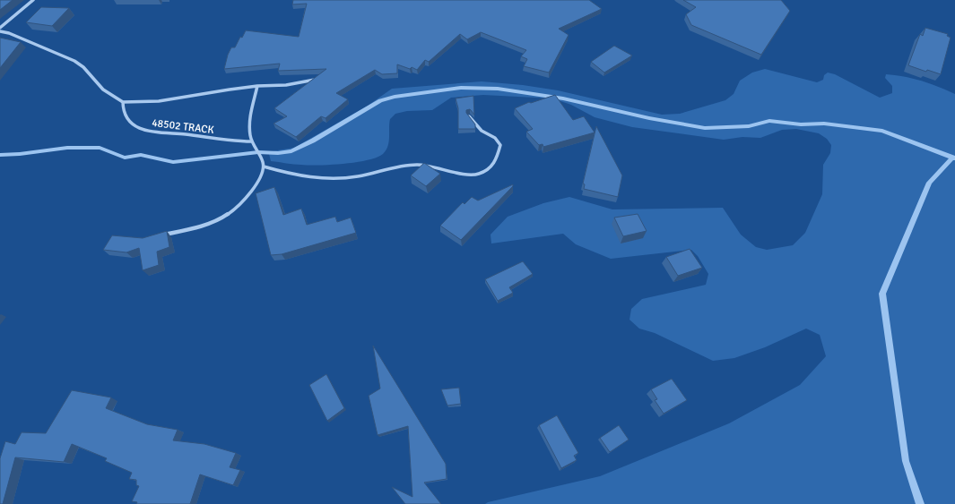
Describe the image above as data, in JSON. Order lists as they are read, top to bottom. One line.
{"streets":{"street":["48502 TRACK"]}}
